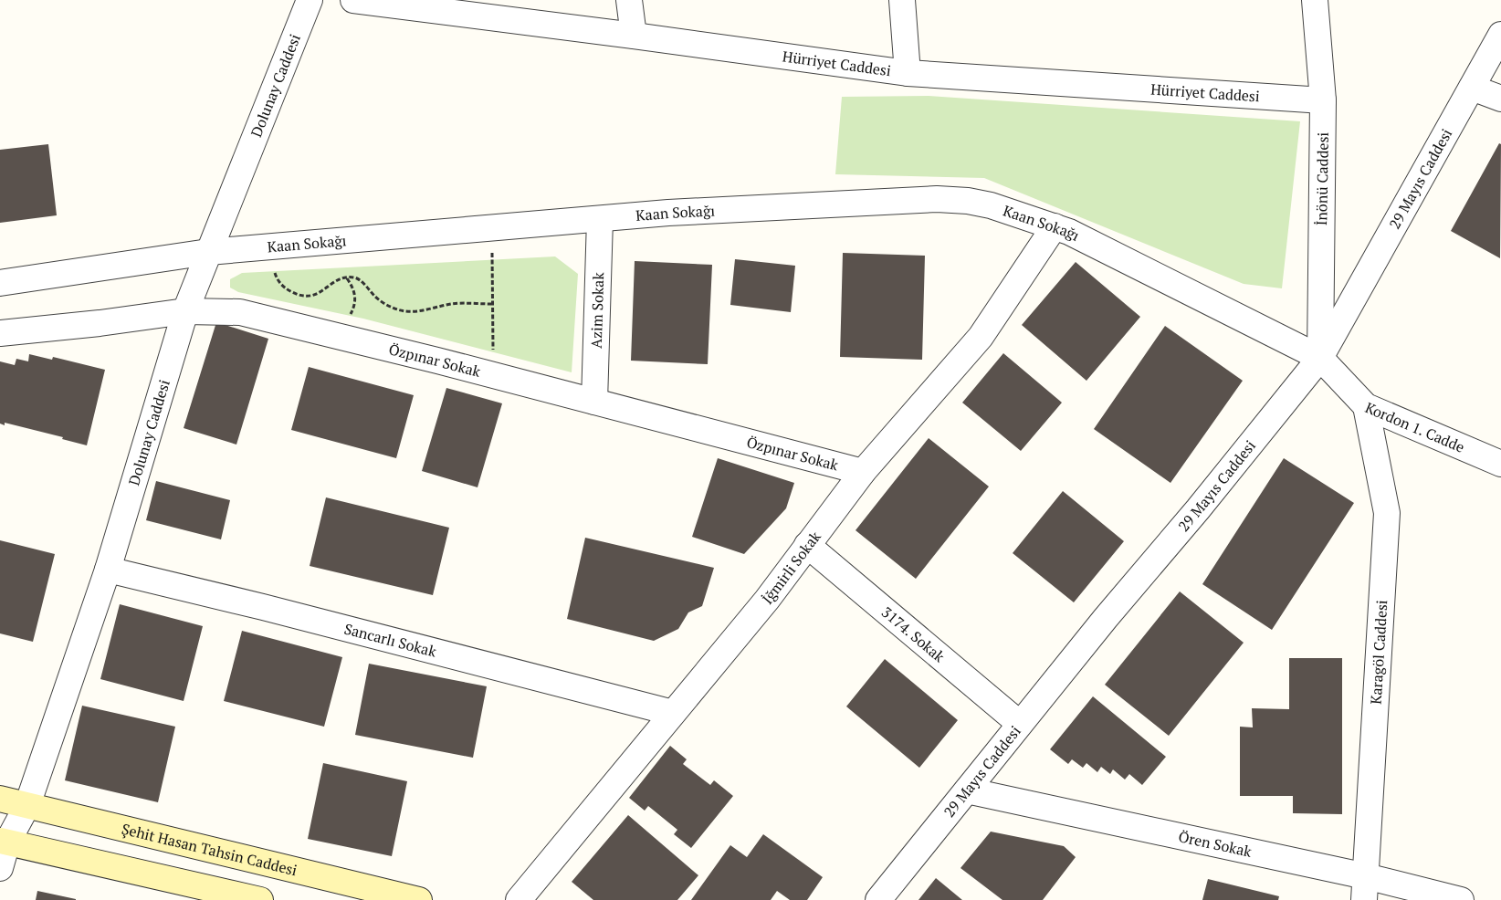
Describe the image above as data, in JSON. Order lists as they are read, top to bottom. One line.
{"streets":{"main road":["Şehit Hasan Tahsin Caddesi"],"street":["Hürriyet Caddesi","Dolunay Caddesi","İnönü Caddesi","29 Mayıs Caddesi","Kaan Sokağı","Azim Sokak","Özpınar Sokak","Kordon 1. Cadde","İğmirli Sokak","3174. Sokak","Sancarlı Sokak","Karagöl Caddesi","Ören Sokak"]},"crossings":[["Hürriyet Caddesi","İnönü Caddesi"],["Dolunay Caddesi","Kaan Sokağı"],["Dolunay Caddesi","Özpınar Sokak"],["Dolunay Caddesi","Sancarlı Sokak"],["Dolunay Caddesi","Şehit Hasan Tahsin Caddesi"],["İnönü Caddesi","29 Mayıs Caddesi"],["İnönü Caddesi","Kaan Sokağı"],["İnönü Caddesi","Kordon 1. Cadde"],["29 Mayıs Caddesi","Kaan Sokağı"],["29 Mayıs Caddesi","Kordon 1. Cadde"],["29 Mayıs Caddesi","3174. Sokak"],["29 Mayıs Caddesi","Ören Sokak"],["Kaan Sokağı","Azim Sokak"],["Kaan Sokağı","Kordon 1. Cadde"],["Kaan Sokağı","İğmirli Sokak"],["Azim Sokak","Özpınar Sokak"],["Özpınar Sokak","İğmirli Sokak"],["Kordon 1. Cadde","Karagöl Caddesi"],["İğmirli Sokak","3174. Sokak"],["İğmirli Sokak","Sancarlı Sokak"],["Karagöl Caddesi","Ören Sokak"]]}
